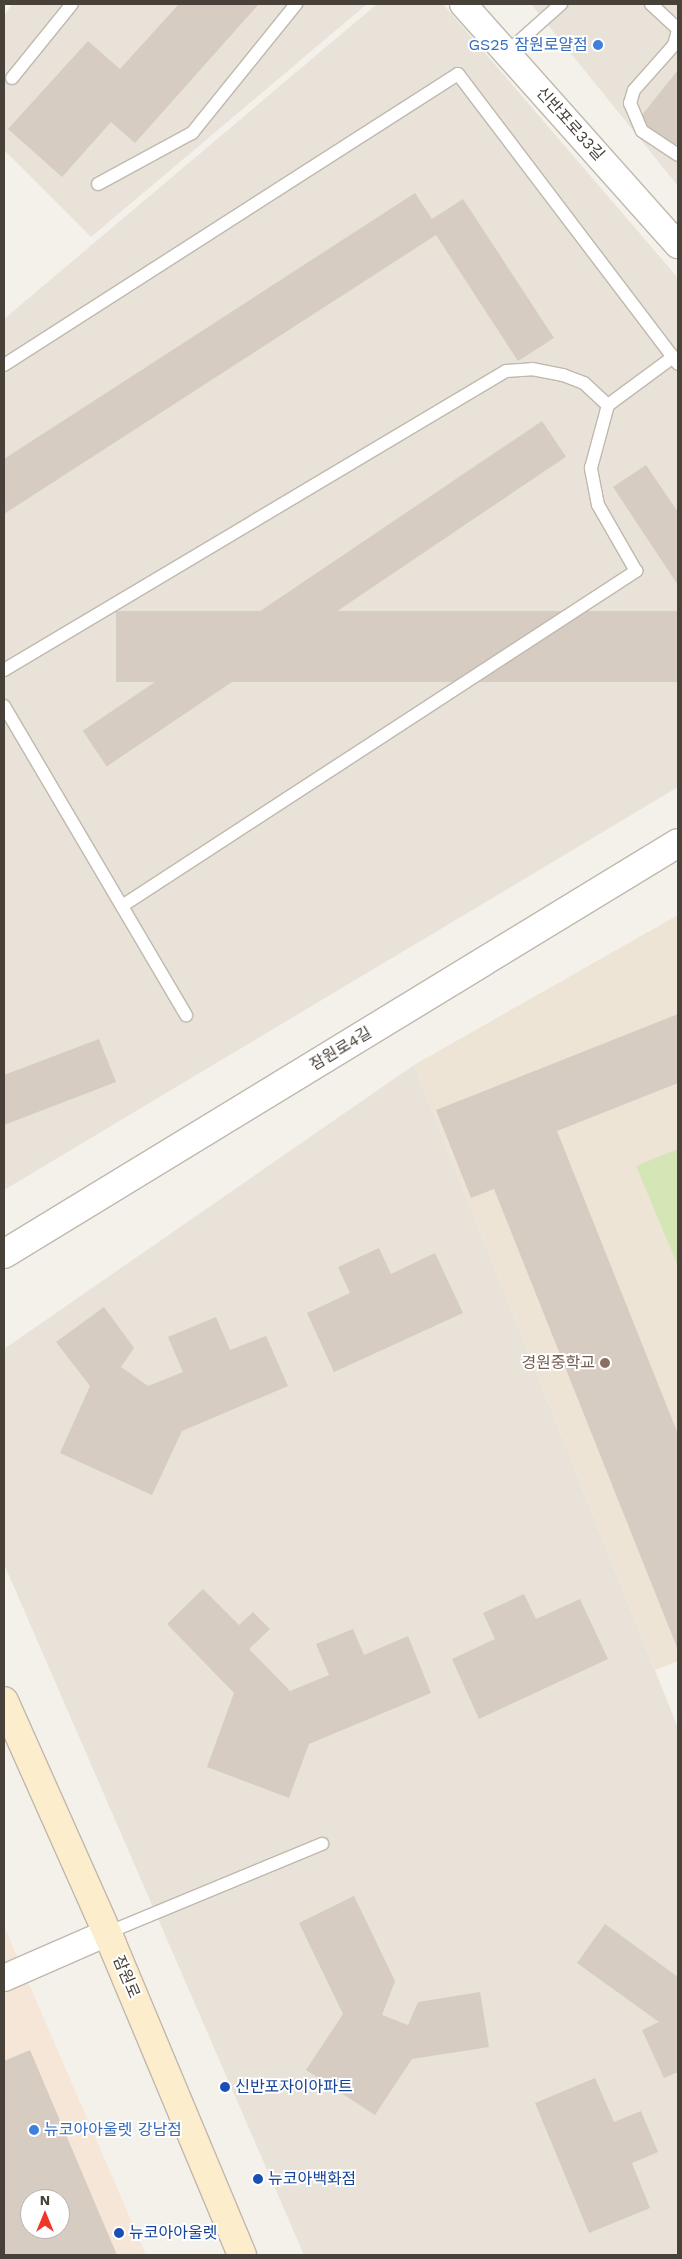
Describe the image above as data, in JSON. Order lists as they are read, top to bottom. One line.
{"streets":{"main road":["잠원로"],"street":["신반포로33길","잠원로4길"]},"places":["GS25 잠원로얄점","경원중학교","신반포자이아파트","뉴코아아울렛 강남점","뉴코아백화점","뉴코아아울렛"],"north":"top"}
